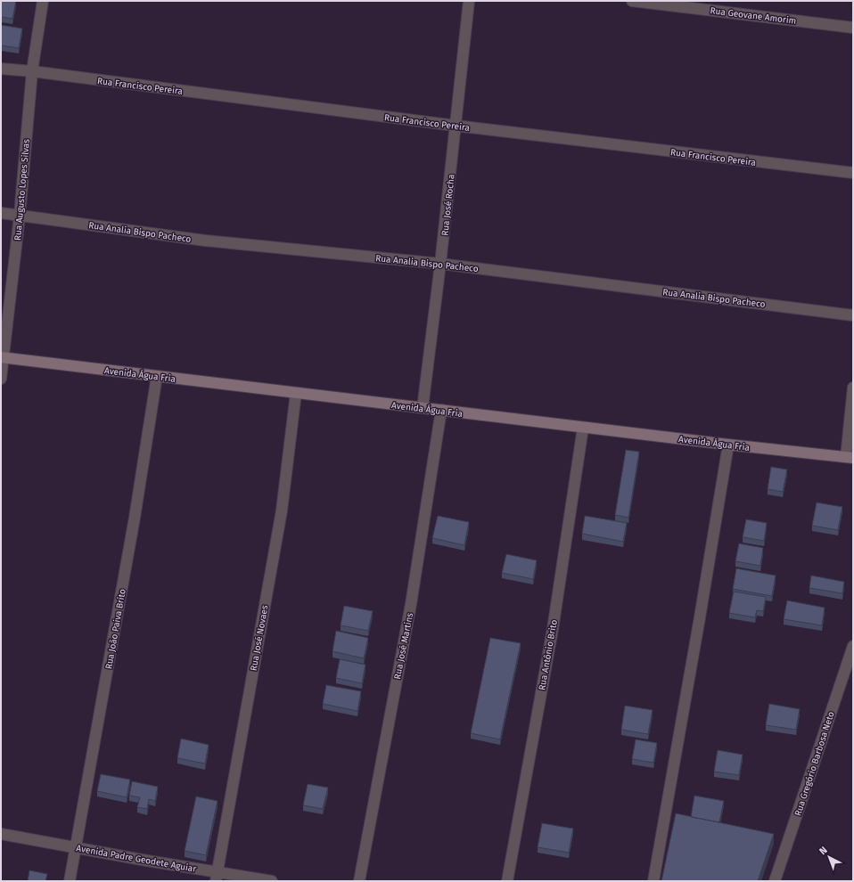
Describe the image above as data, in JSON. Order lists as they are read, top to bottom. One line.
{"streets":{"street":["Rua Geovane Amorim","Rua Francisco Pereira","Rua Augusto Lopes Silvas","Rua José Rocha","Rua Analia Bispo Pacheco","Avenida Água Fria","Rua João Paiva Brito","Rua José Novaes","Rua José Martins","Rua Antônio Brito","Rua Gregório Barbosa Neto","Avenida Padre Geodete Aguiar"]},"crossings":[["Rua Francisco Pereira","Rua Augusto Lopes Silvas"],["Rua Francisco Pereira","Rua José Rocha"],["Rua Augusto Lopes Silvas","Rua Analia Bispo Pacheco"],["Rua Augusto Lopes Silvas","Avenida Água Fria"],["Rua José Rocha","Rua Analia Bispo Pacheco"],["Rua José Rocha","Avenida Água Fria"],["Avenida Água Fria","Rua João Paiva Brito"],["Avenida Água Fria","Rua José Novaes"],["Avenida Água Fria","Rua José Martins"],["Avenida Água Fria","Rua Antônio Brito"],["Rua João Paiva Brito","Avenida Padre Geodete Aguiar"],["Rua José Novaes","Avenida Padre Geodete Aguiar"]],"north":"top left"}
